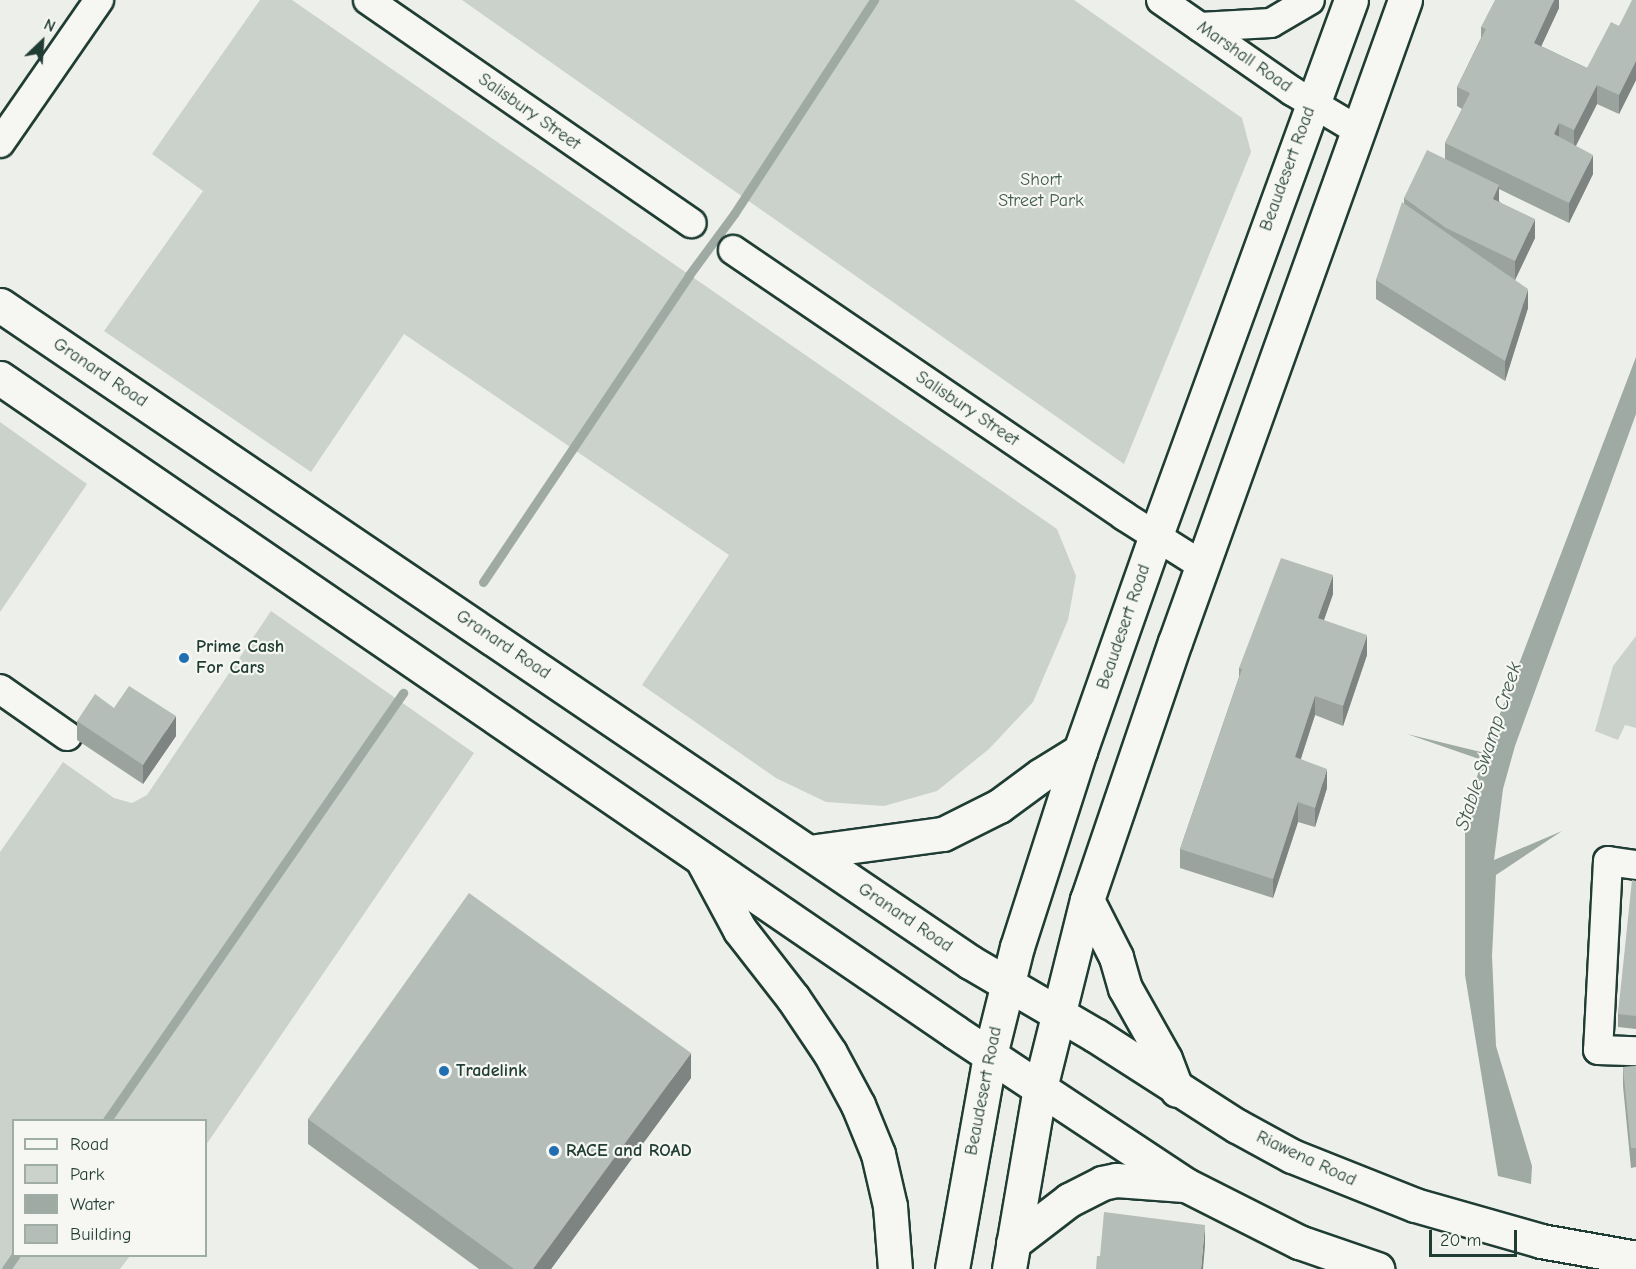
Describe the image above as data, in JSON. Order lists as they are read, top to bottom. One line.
{"streets":{"highway":["Beaudesert Road","Granard Road","Riawena Road"],"street":["Marshall Road","Salisbury Street"]},"crossings":[["Marshall Road","Beaudesert Road"],["Salisbury Street","Beaudesert Road"],["Beaudesert Road","Granard Road"],["Beaudesert Road","Riawena Road"],["Granard Road","Riawena Road"]],"water":["Stable Swamp Creek"],"parks":["Short Street Park"],"places":["Prime Cash For Cars","Tradelink","RACE and ROAD"],"legend":["Road","Park","Water","Building"],"scale_bar":"20 m","north":"top right"}
